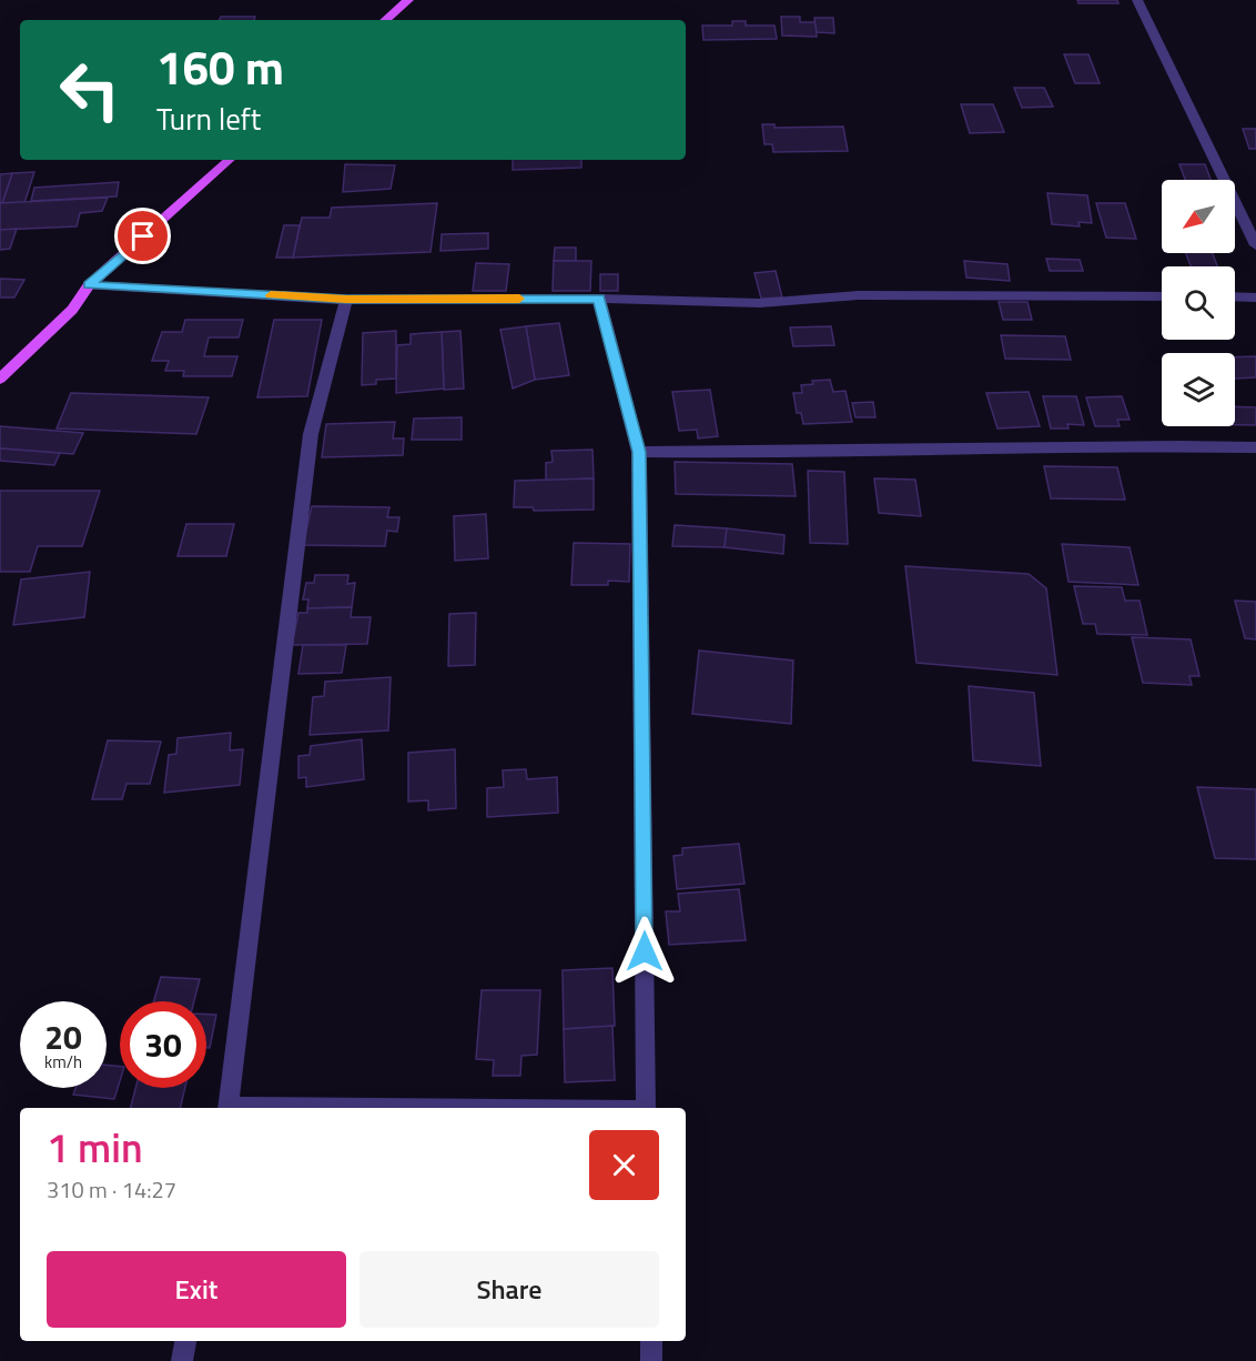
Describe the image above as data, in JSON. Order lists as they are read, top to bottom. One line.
{"north":"bottom left","page":{"turn":["160 m","Turn left"],"speed":"20 km/h","limit":"30","heading":["1 min","310 m · 14:27"],"buttons":["Exit","Share"]}}
